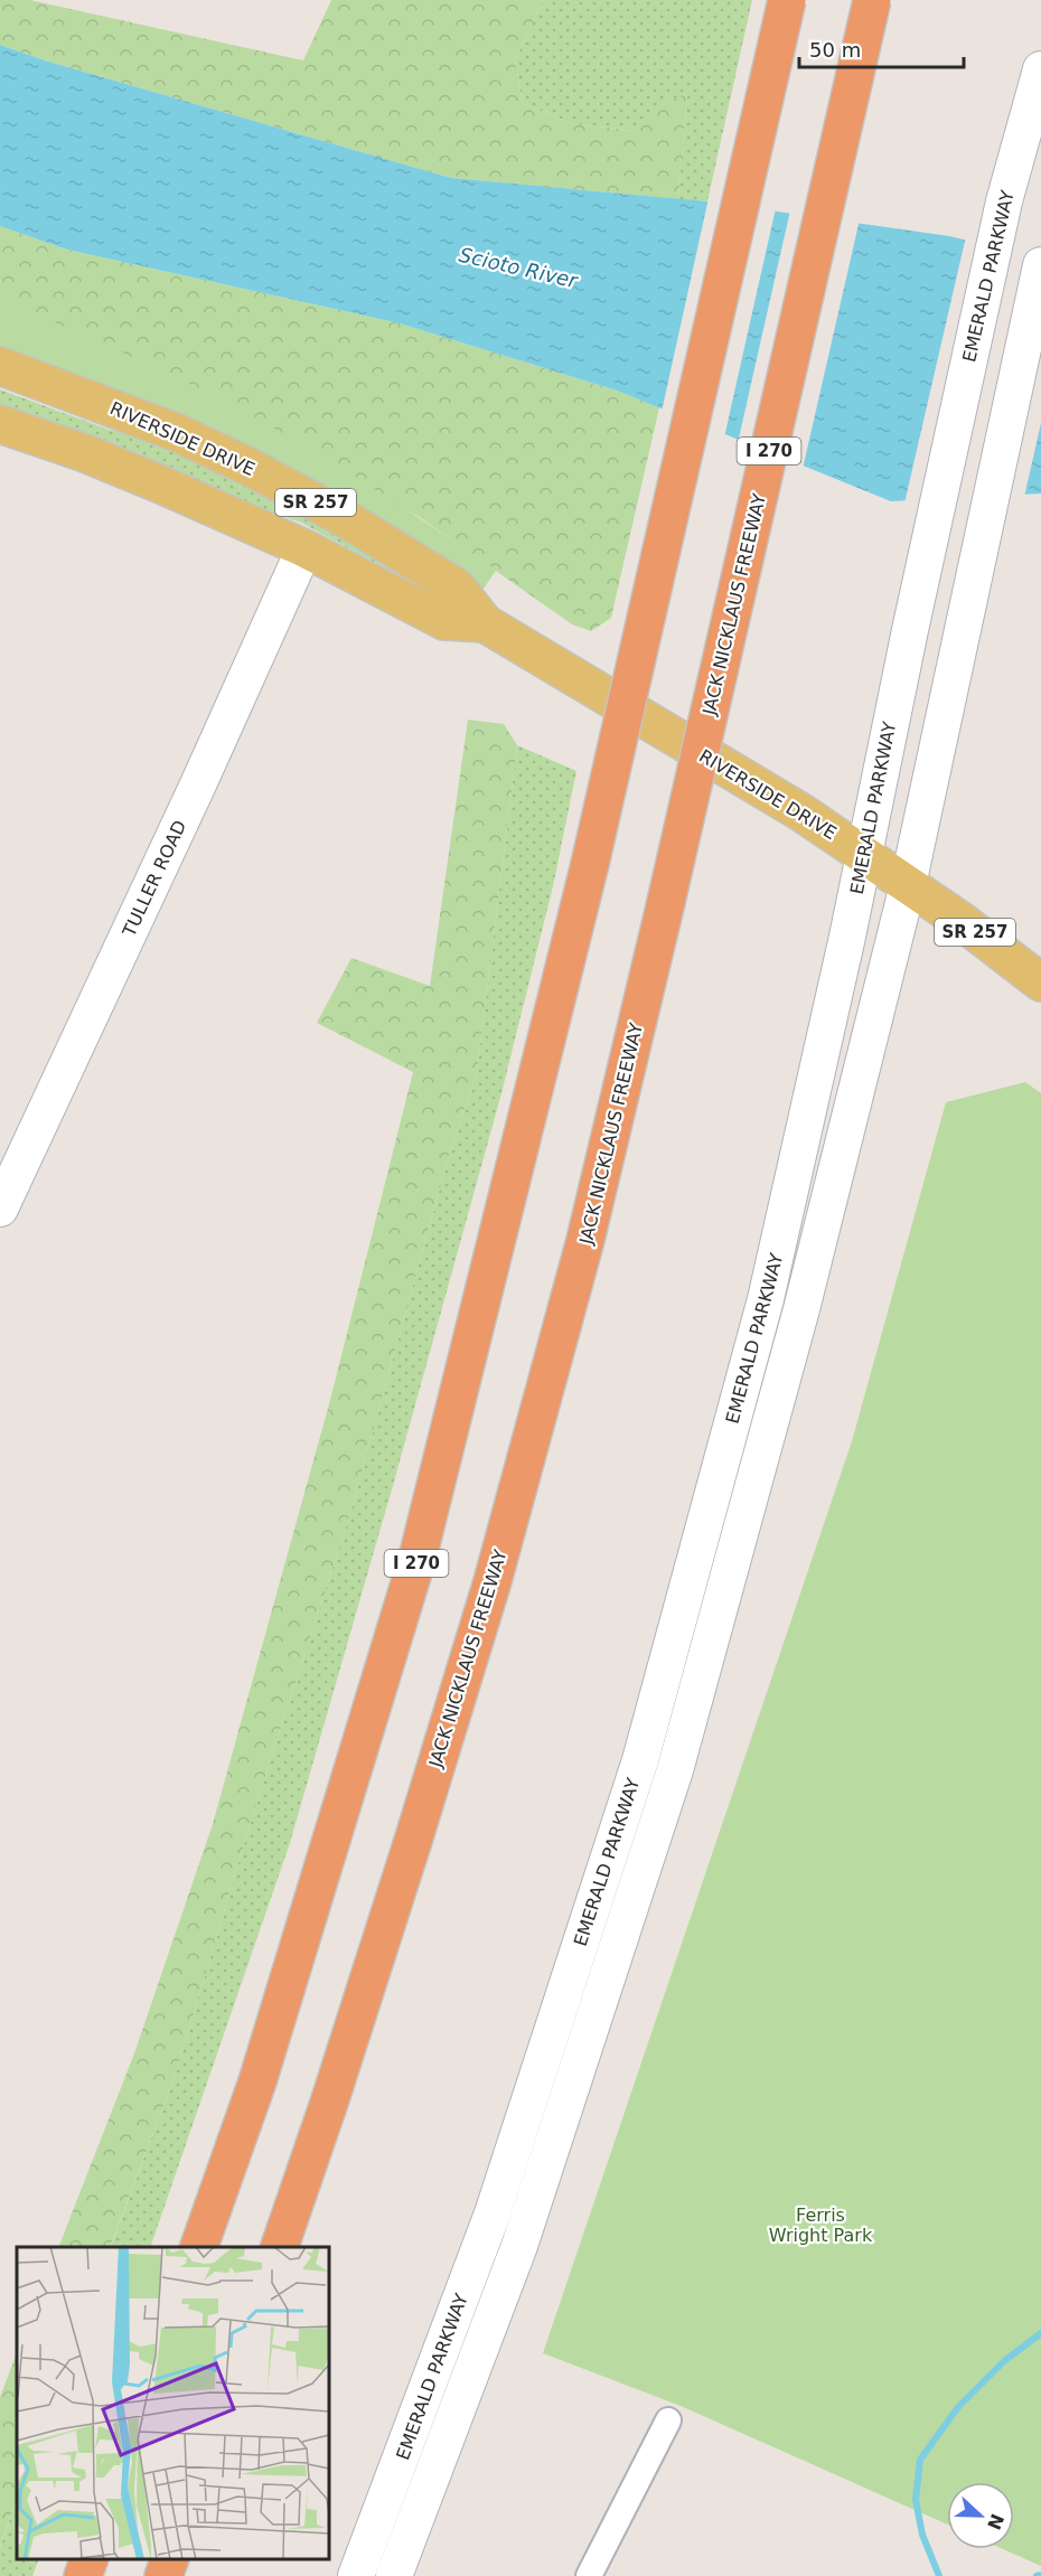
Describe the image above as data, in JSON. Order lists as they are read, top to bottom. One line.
{"streets":{"highway":["I 270","JACK NICKLAUS FREEWAY"],"main road":["EMERALD PARKWAY","RIVERSIDE DRIVE","SR 257","TULLER ROAD"]},"crossings":[["EMERALD PARKWAY","RIVERSIDE DRIVE"],["RIVERSIDE DRIVE","TULLER ROAD"]],"water":["Scioto River"],"parks":["Ferris Wright Park"],"scale_bar":"50 m","north":"right"}
